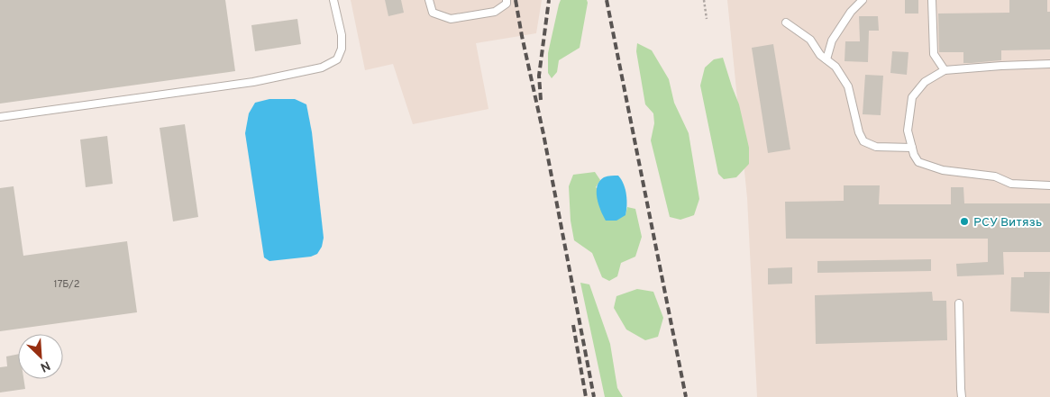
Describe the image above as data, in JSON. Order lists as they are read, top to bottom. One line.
{"places":["РСУ Витязь"],"house_numbers":["17Б/2"],"north":"bottom right"}
